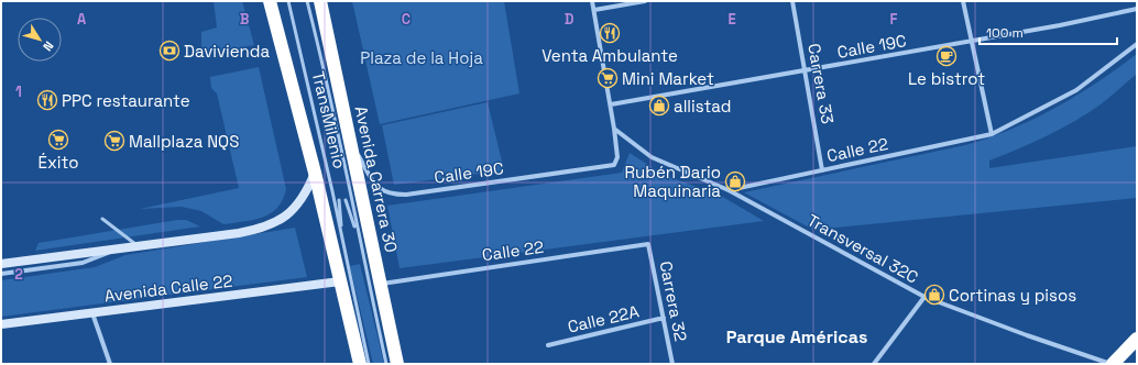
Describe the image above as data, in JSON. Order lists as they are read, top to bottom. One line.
{"streets":{"highway":["Avenida Carrera 30"],"street":["Calle 19C","Carrera 33","Calle 22","Transversal 32C","Avenida Calle 22","Carrera 32","Calle 22A"],"lane":["TransMilenio"]},"crossings":[["Calle 19C","Carrera 33"],["Calle 19C","Avenida Carrera 30"],["Calle 19C","Transversal 32C"],["Carrera 33","Calle 22"],["Calle 22","Avenida Carrera 30"],["Calle 22","Transversal 32C"],["Calle 22","Carrera 32"],["Carrera 32","Calle 22A"]],"districts":["Parque Américas"],"parks":["Plaza de la Hoja"],"places":{"restaurant":["Venta Ambulante","PPC restaurante"],"bank":["Davivienda"],"cafe":["Le bistrot"],"supermarket":["Mini Market","Éxito","Mallplaza NQS"],"shop":["allistad","Rubén Dario Maquinaria","Cortinas y pisos"]},"scale_bar":"100 m","north":"bottom right","grid":{"columns":["A","B","C","D","E","F"],"rows":["1","2"]}}
